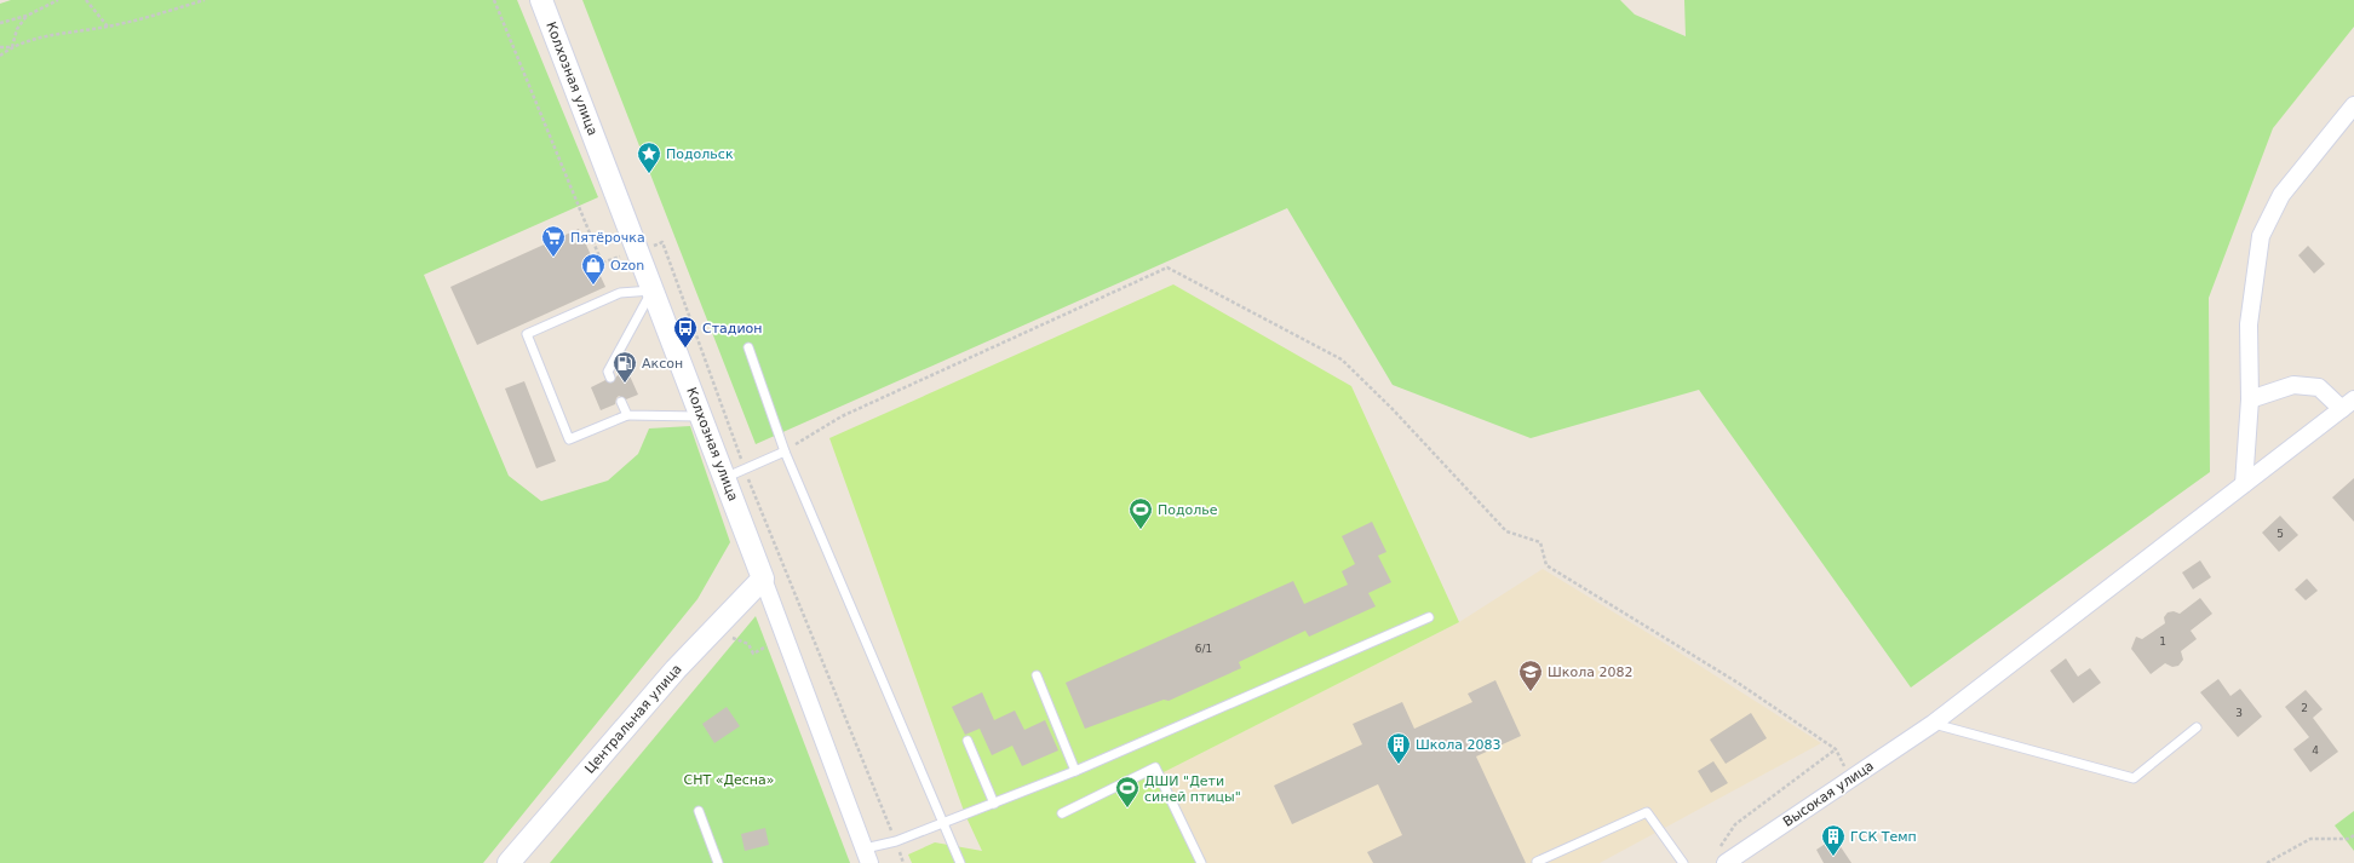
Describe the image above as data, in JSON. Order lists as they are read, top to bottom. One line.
{"streets":{"street":["Колхозная улица","Центральная улица","Высокая улица"]},"crossings":[["Колхозная улица","Центральная улица"]],"parks":["СНТ «Десна»"],"places":{"place":["Подольск"],"supermarket":["Пятёрочка"],"shop":["Ozon"],"bus stop":["Стадион"],"fuel station":["Аксон"],"sports":["Подолье","ДШИ \"Дети синей птицы\""],"school or university":["Школа 2082"],"building":["Школа 2083","ГСК Темп"]},"house_numbers":["5","1","6/1","2","3","4"]}
